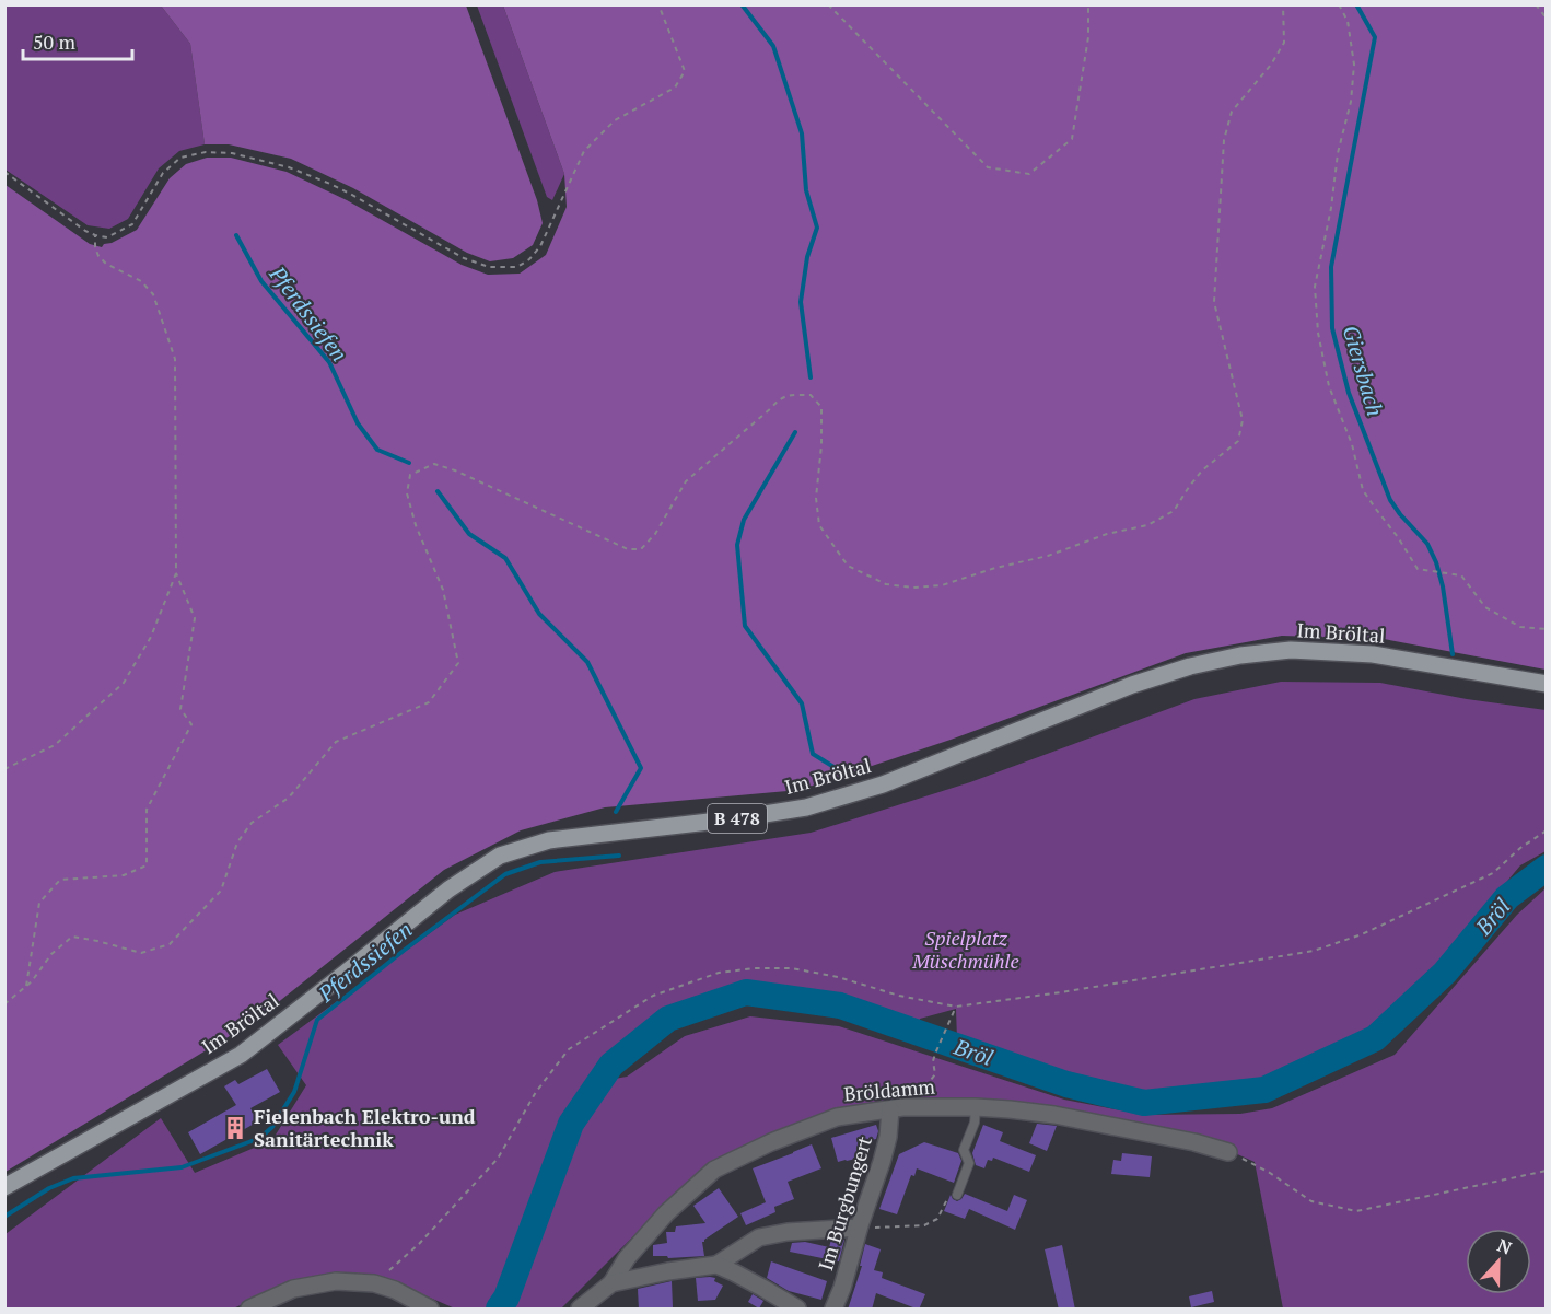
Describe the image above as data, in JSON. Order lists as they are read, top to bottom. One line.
{"streets":{"main road":["Im Bröltal","B 478"],"street":["Bröldamm","Im Burgbungert"]},"crossings":[["Bröldamm","Im Burgbungert"]],"water":["Pferdssiefen","Giersbach","Bröl"],"parks":["Spielplatz Müschmühle"],"places":{"building":["Fielenbach Elektro-und Sanitärtechnik"]},"scale_bar":"50 m","north":"top"}
